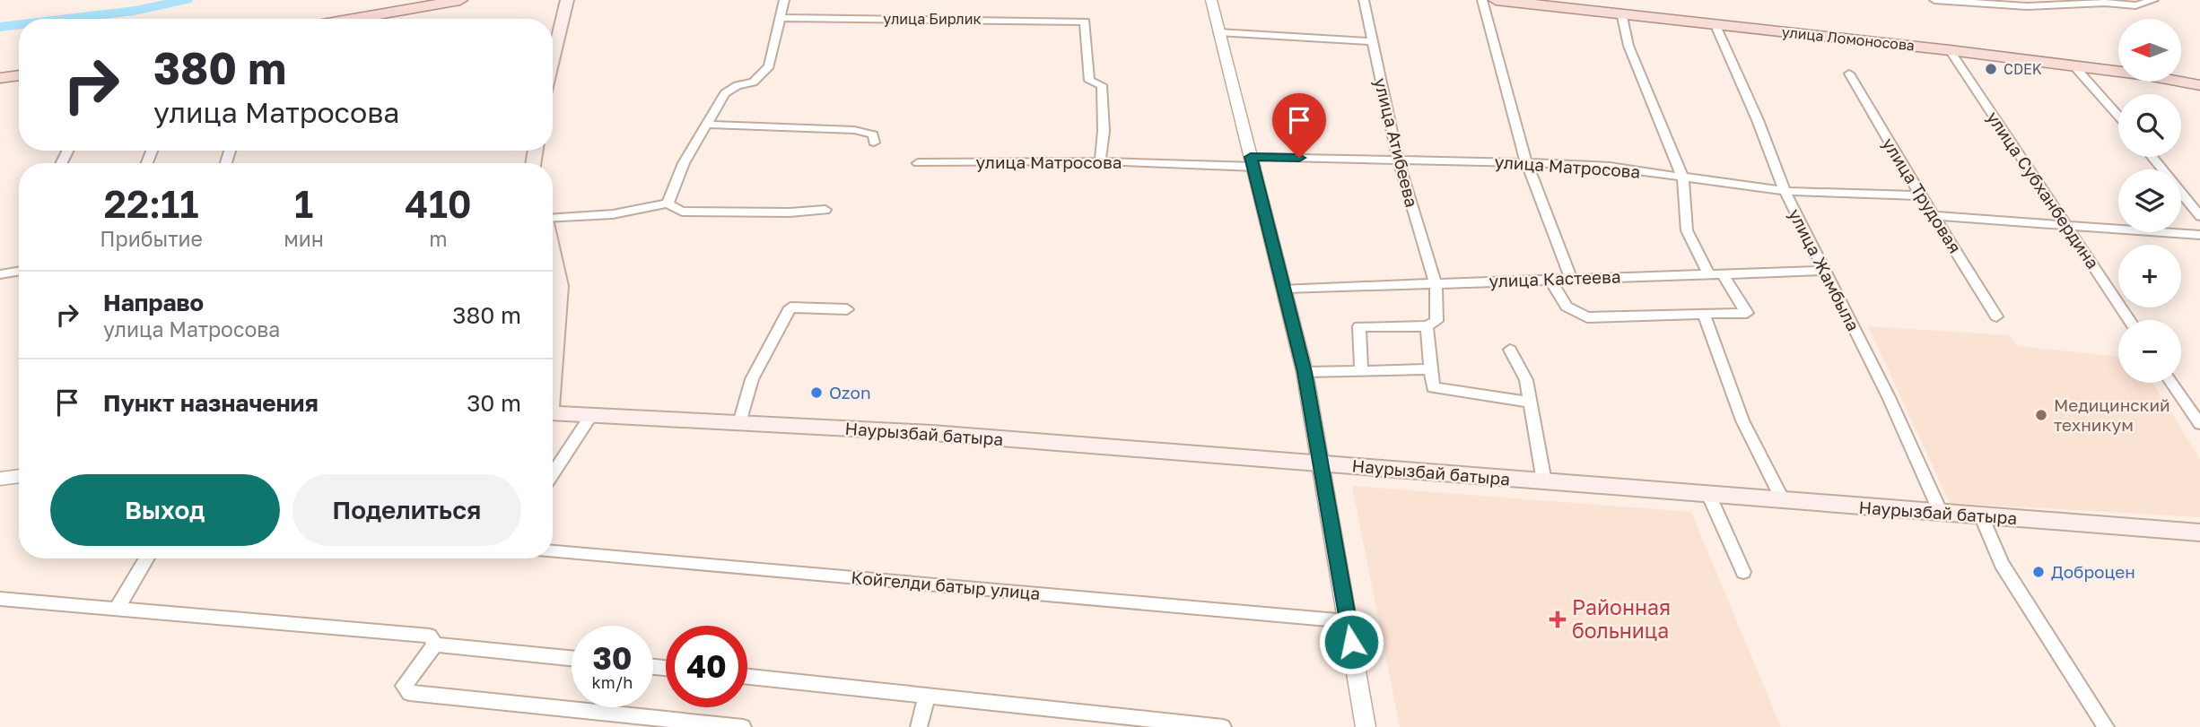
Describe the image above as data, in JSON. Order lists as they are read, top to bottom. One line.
{"streets":{"main road":["улица Ломоносова","Наурызбай батыра"],"street":["улица Бирлик","улица Атибеева","улица Матросова","улица Субханбердина","улица Трудовая","улица Жамбыла","улица Кастеева","Койгелди батыр улица"]},"crossings":[["улица Бирлик","улица Матросова"],["улица Ломоносова","улица Субханбердина"],["улица Ломоносова","улица Жамбыла"],["улица Атибеева","улица Матросова"],["улица Атибеева","улица Кастеева"],["улица Матросова","улица Трудовая"],["улица Матросова","улица Жамбыла"],["улица Жамбыла","улица Кастеева"],["улица Жамбыла","Наурызбай батыра"]],"places":{"other":["CDEK","Ozon","Медицинский техникум","Доброцен"],"health":["Районная больница"]},"north":"left","page":{"map_buttons":["+","−"],"turn":["380 m","улица Матросова"],"eta":["22:11","Прибытие","1","мин","410","m"],"list":[{"name":"Направо","note":"улица Матросова","value":"380 m"},{"name":"Пункт назначения","value":"30 m"}],"buttons":["Выход","Поделиться"],"speed":"30 km/h","limit":"40"}}
